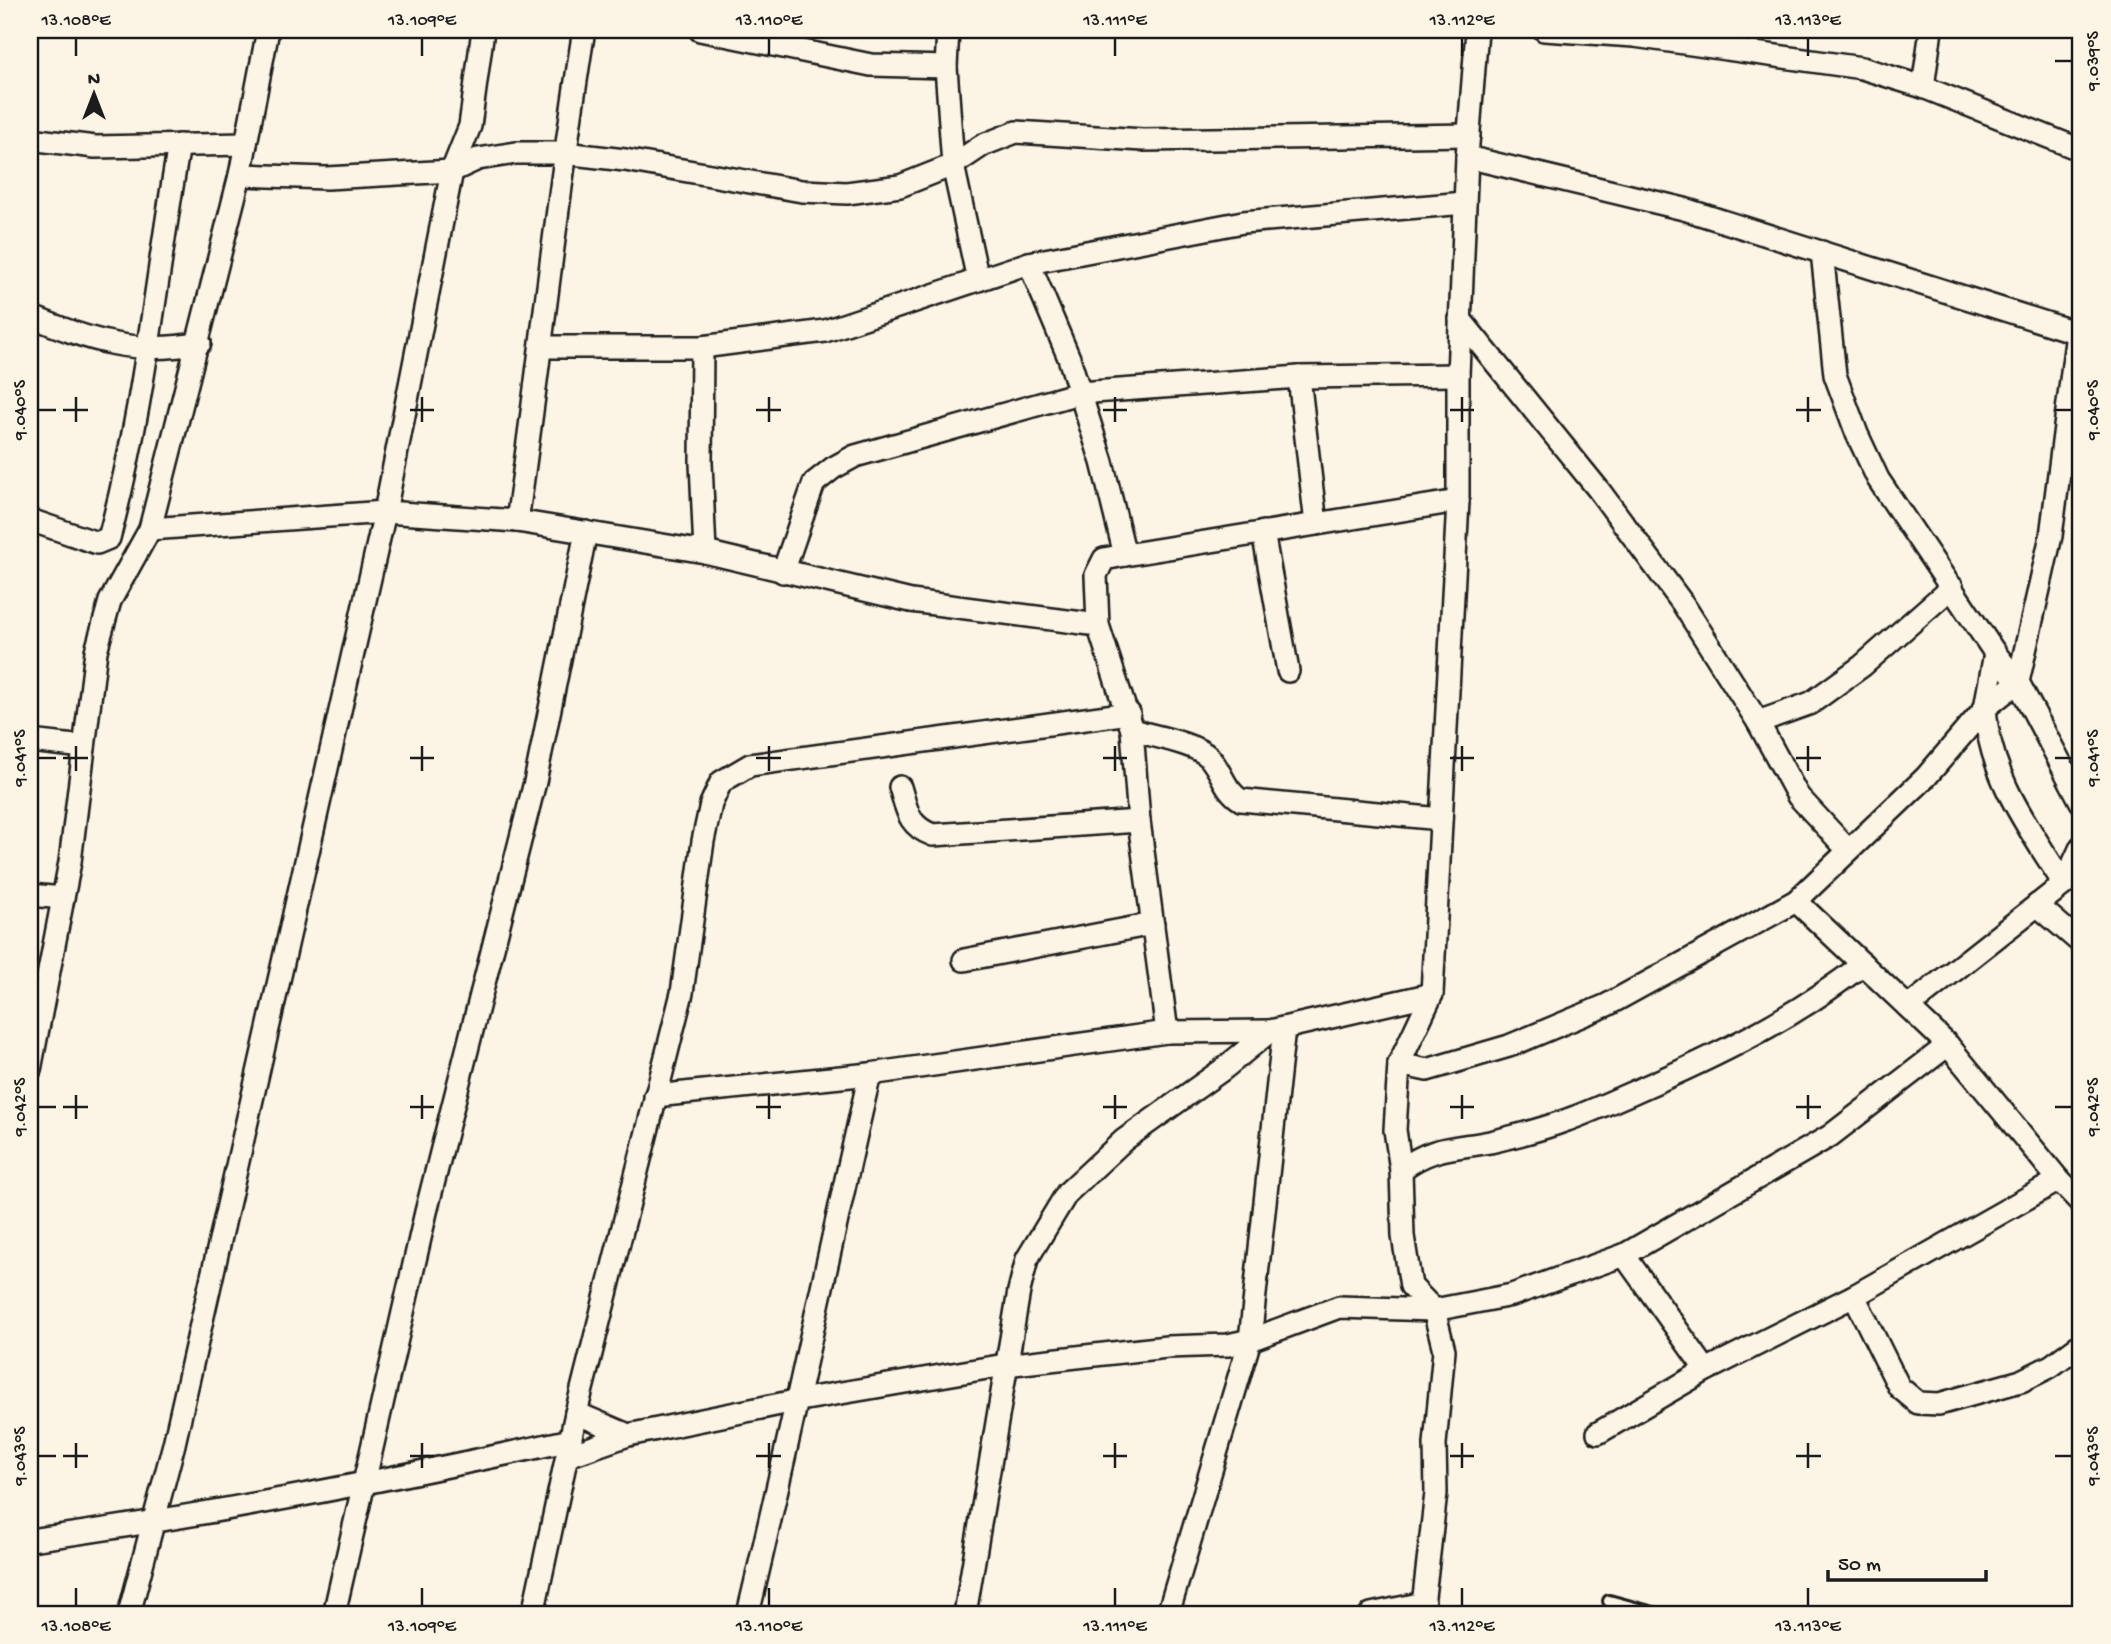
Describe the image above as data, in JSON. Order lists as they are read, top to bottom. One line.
{"scale_bar":"50 m","north":"top","coordinates":["13.108°E","13.109°E","13.110°E","13.111°E","13.112°E","13.113°E","9.039°S","9.040°S","9.041°S","9.042°S","9.043°S"]}
